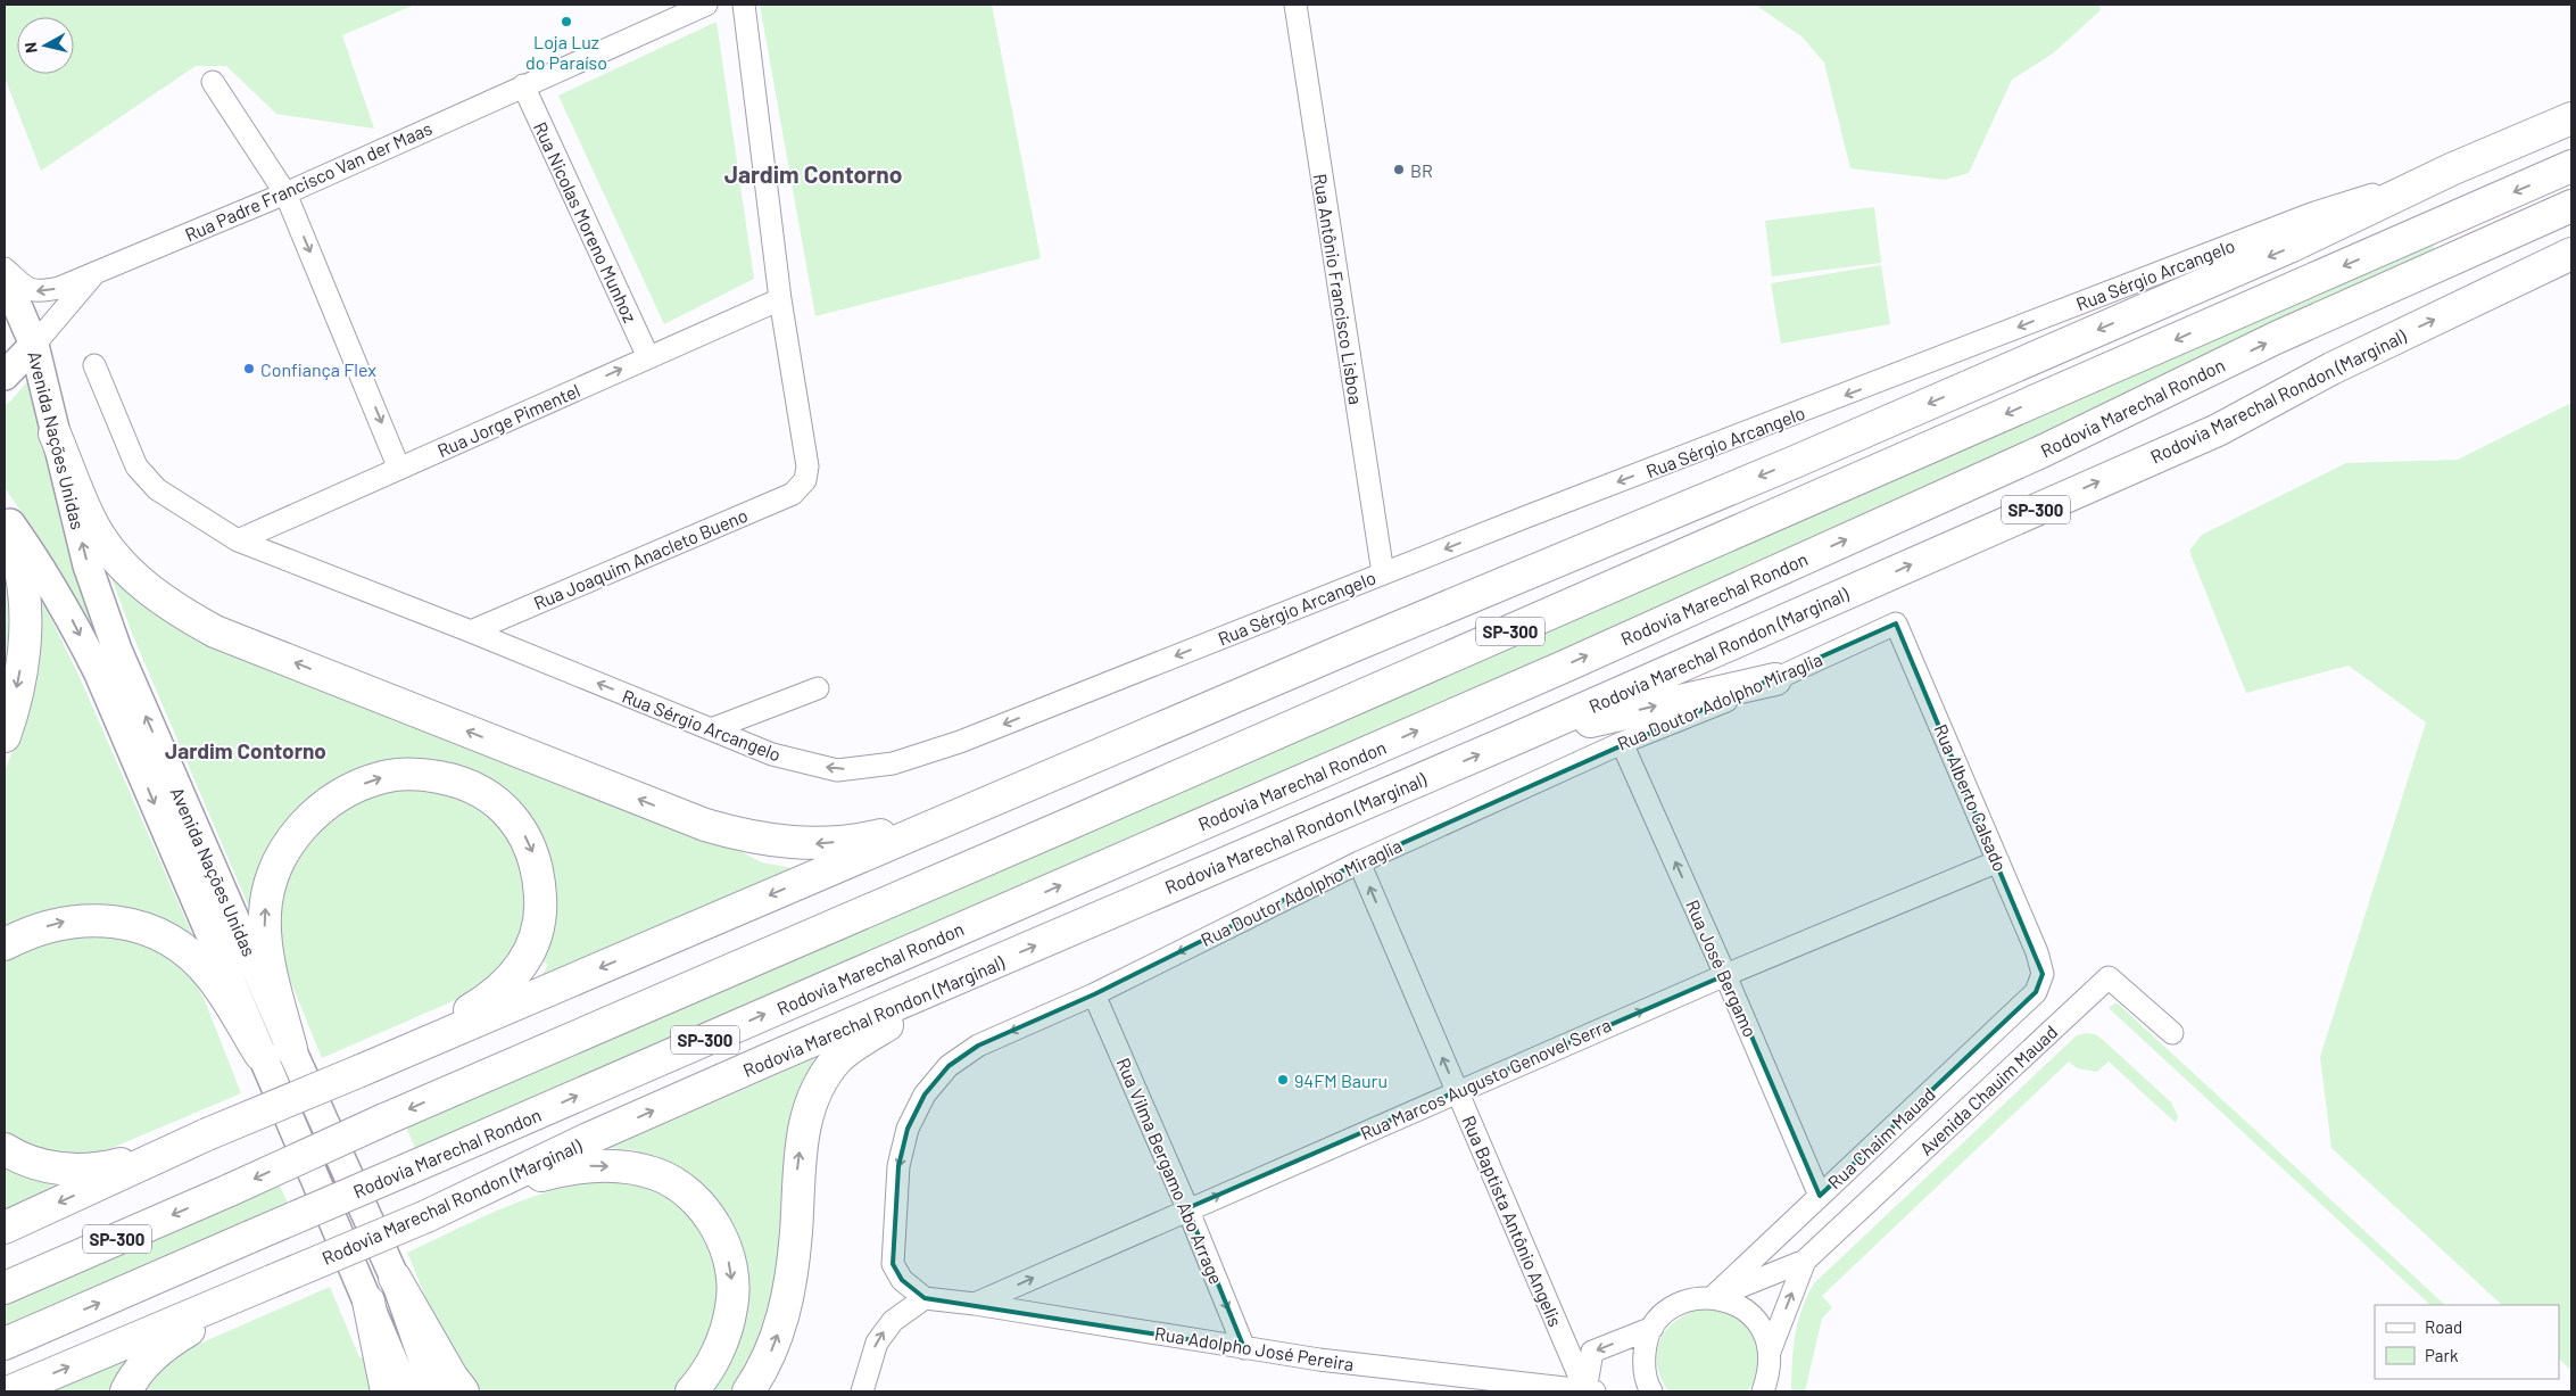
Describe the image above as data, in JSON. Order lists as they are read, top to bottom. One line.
{"streets":{"highway":["Rua Sérgio Arcangelo","Rodovia Marechal Rondon (Marginal)","Rodovia Marechal Rondon","SP-300"],"main road":["Avenida Nações Unidas"],"street":["Rua Padre Francisco Van der Maas","Rua Nicolas Moreno Munhoz","Rua Antônio Francisco Lisboa","Rua Jorge Pimentel","Rua Joaquim Anacleto Bueno","Rua Doutor Adolpho Miraglia","Rua Alberto Calsado","Rua José Bergamo","Rua Marcos Augusto Genovel Serra","Avenida Chauim Mauad","Rua Chaim Mauad","Rua Vilma Bergamo Abo Arrage","Rua Baptista Antônio Angelis","Rua Adolpho José Pereira"]},"crossings":[["Rua Padre Francisco Van der Maas","Rua Nicolas Moreno Munhoz"],["Rua Nicolas Moreno Munhoz","Rua Jorge Pimentel"],["Rua Sérgio Arcangelo","Rua Antônio Francisco Lisboa"],["Rua Sérgio Arcangelo","Rua Jorge Pimentel"],["Rua Sérgio Arcangelo","Rua Joaquim Anacleto Bueno"],["Rua Jorge Pimentel","Rua Joaquim Anacleto Bueno"],["Rua Doutor Adolpho Miraglia","Rua Alberto Calsado"],["Rua Doutor Adolpho Miraglia","Rua José Bergamo"],["Rua Doutor Adolpho Miraglia","Rua Vilma Bergamo Abo Arrage"],["Rua Doutor Adolpho Miraglia","Rua Baptista Antônio Angelis"],["Rua Doutor Adolpho Miraglia","Rua Adolpho José Pereira"],["Rua Alberto Calsado","Rua Marcos Augusto Genovel Serra"],["Rua Alberto Calsado","Rua Chaim Mauad"],["Rua José Bergamo","Rua Marcos Augusto Genovel Serra"],["Rua José Bergamo","Rua Chaim Mauad"],["Rua Marcos Augusto Genovel Serra","Rua Vilma Bergamo Abo Arrage"],["Rua Marcos Augusto Genovel Serra","Rua Baptista Antônio Angelis"],["Rua Marcos Augusto Genovel Serra","Rua Adolpho José Pereira"],["Avenida Chauim Mauad","Rua Chaim Mauad"],["Rua Vilma Bergamo Abo Arrage","Rua Adolpho José Pereira"],["Rua Baptista Antônio Angelis","Rua Adolpho José Pereira"]],"one_way":["Rua Sérgio Arcangelo","Rua Jorge Pimentel","Rua Doutor Adolpho Miraglia","Rua José Bergamo","Rua Marcos Augusto Genovel Serra","Rua Vilma Bergamo Abo Arrage","Rua Baptista Antônio Angelis"],"districts":["Jardim Contorno","Jardim Contorno"],"places":["Loja Luz do Paraíso","BR","Confiança Flex","94FM Bauru"],"legend":["Road","Park"],"north":"left"}
